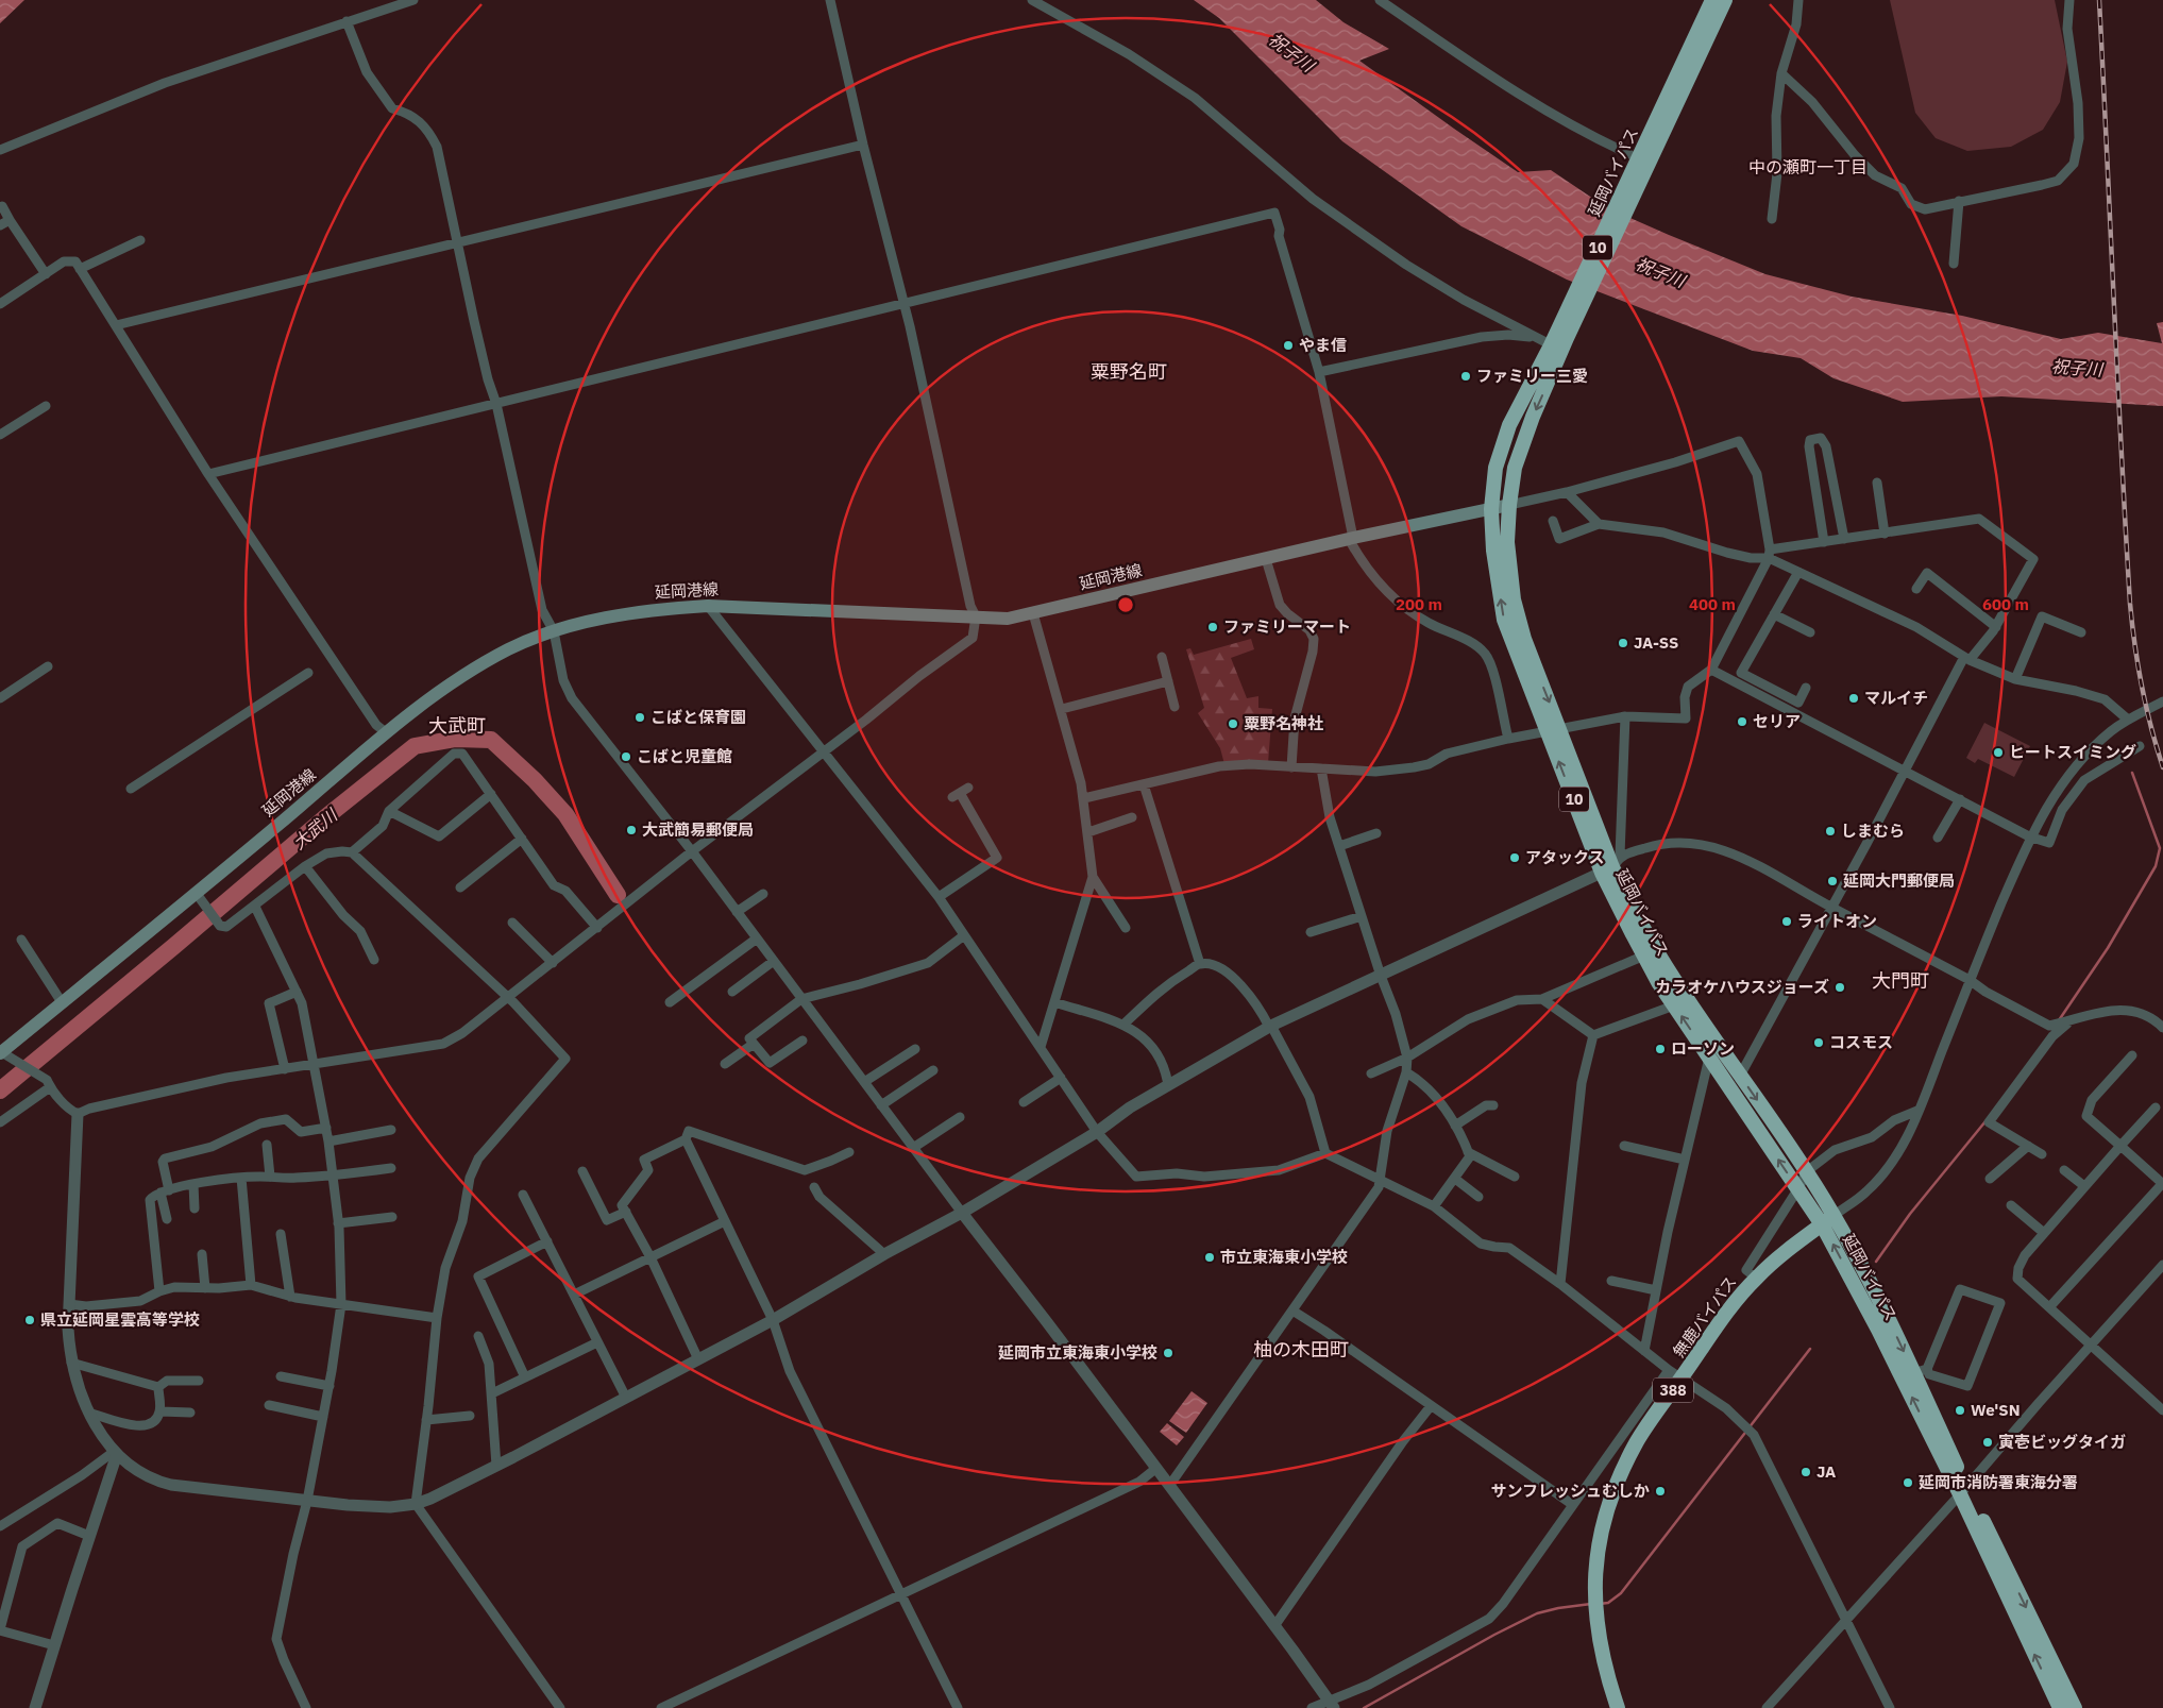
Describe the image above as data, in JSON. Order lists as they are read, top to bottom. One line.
{"streets":{"highway":["延岡バイパス","10","無鹿バイパス","388"],"main road":["延岡港線"]},"crossings":[["延岡バイパス","延岡港線"],["延岡バイパス","無鹿バイパス"]],"districts":["中の瀬町一丁目","粟野名町","大武町","大門町","柚の木田町"],"water":["祝子川","大武川"],"places":["やま信","ファミリー三愛","ファミリーマート","JA-SS","マルイチ","こばと保育園","セリア","粟野名神社","ヒートスイミング","こばと児童館","大武簡易郵便局","しまむら","アタックス","延岡大門郵便局","ライトオン","カラオケハウスジョーズ","コスモス","ローソン","市立東海東小学校","県立延岡星雲高等学校","延岡市立東海東小学校","We'SN","寅壱ビッグタイガ","JA","延岡市消防署東海分署","サンフレッシュむしか"],"rings":["200 m","400 m","600 m"]}
